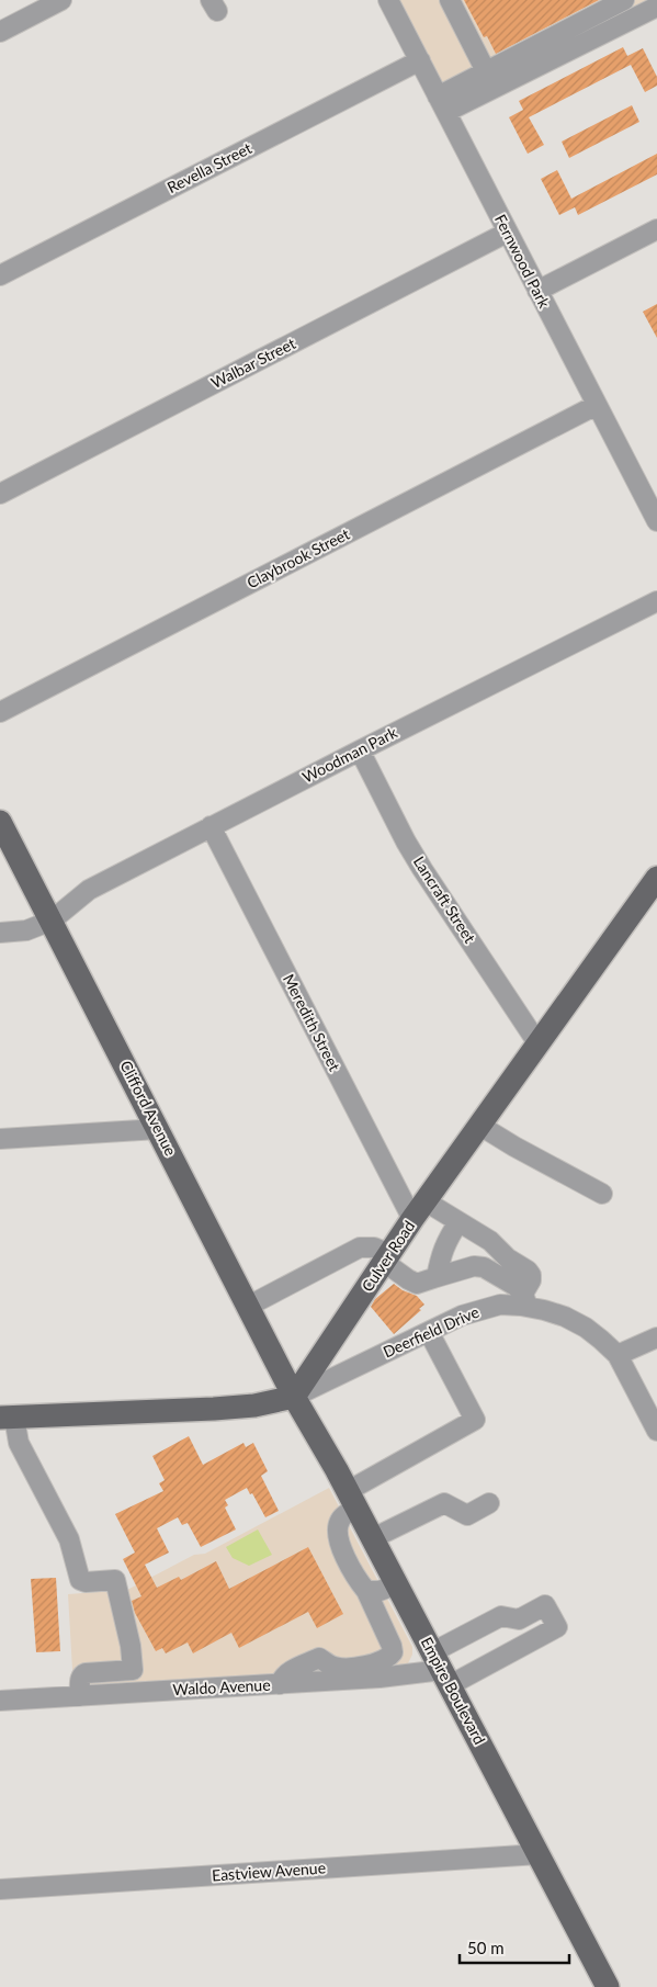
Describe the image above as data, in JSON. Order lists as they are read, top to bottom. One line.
{"streets":{"main road":["Clifford Avenue","Culver Road","Empire Boulevard"],"street":["Revella Street","Fernwood Park","Walbar Street","Claybrook Street","Woodman Park","Lancraft Street","Meredith Street","Deerfield Drive","Waldo Avenue","Eastview Avenue"]},"crossings":[["Revella Street","Fernwood Park"],["Fernwood Park","Walbar Street"],["Fernwood Park","Claybrook Street"],["Woodman Park","Lancraft Street"],["Woodman Park","Meredith Street"],["Woodman Park","Clifford Avenue"],["Lancraft Street","Culver Road"],["Meredith Street","Culver Road"],["Clifford Avenue","Culver Road"],["Clifford Avenue","Deerfield Drive"],["Clifford Avenue","Empire Boulevard"],["Culver Road","Deerfield Drive"],["Culver Road","Empire Boulevard"],["Deerfield Drive","Empire Boulevard"],["Waldo Avenue","Empire Boulevard"],["Empire Boulevard","Eastview Avenue"]],"scale_bar":"50 m"}
